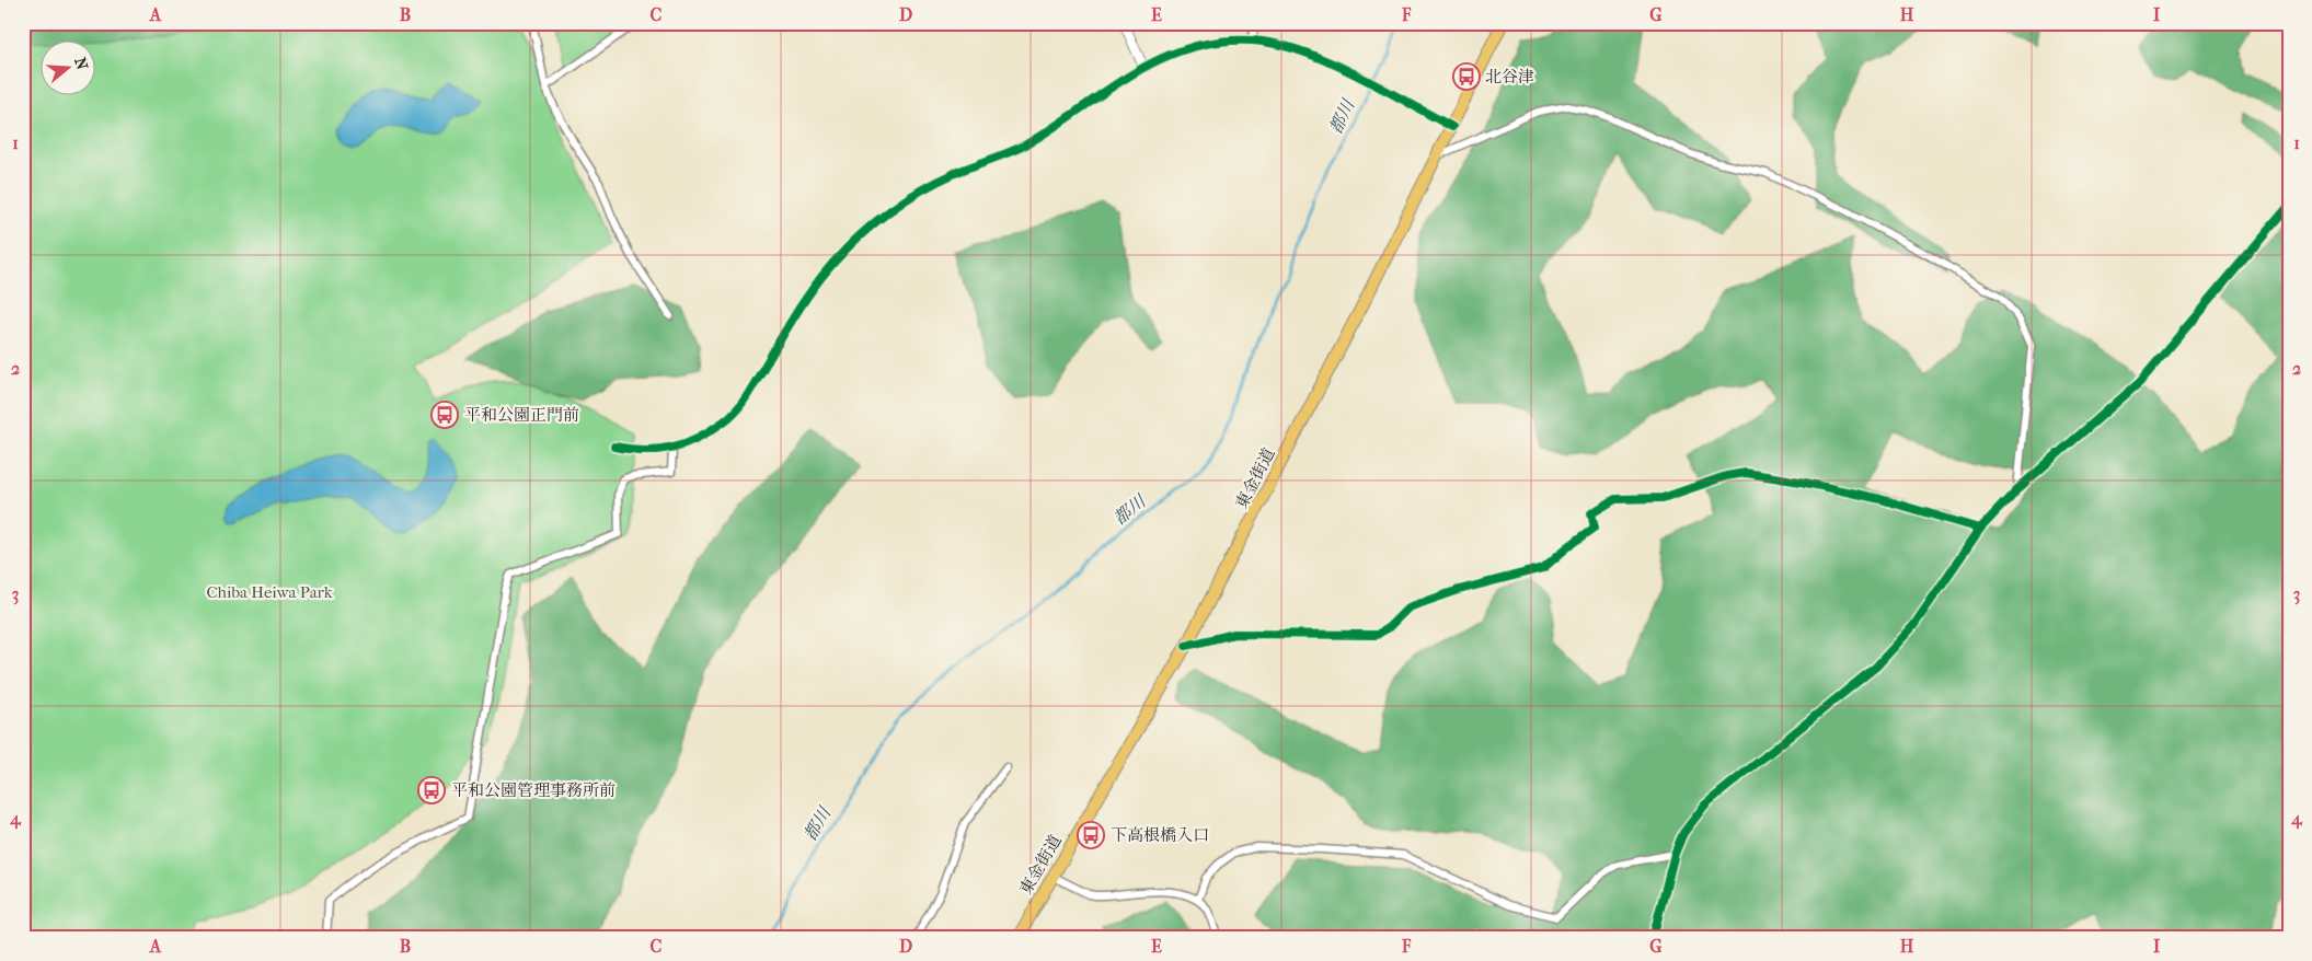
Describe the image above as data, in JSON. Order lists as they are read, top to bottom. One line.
{"streets":{"highway":["東金街道"]},"water":["都川"],"parks":["Chiba Heiwa Park"],"places":{"bus stop":["北谷津","平和公園正門前","平和公園管理事務所前","下高根橋入口"]},"north":"right","grid":{"columns":["A","B","C","D","E","F","G","H","I"],"rows":["1","2","3","4"]}}
